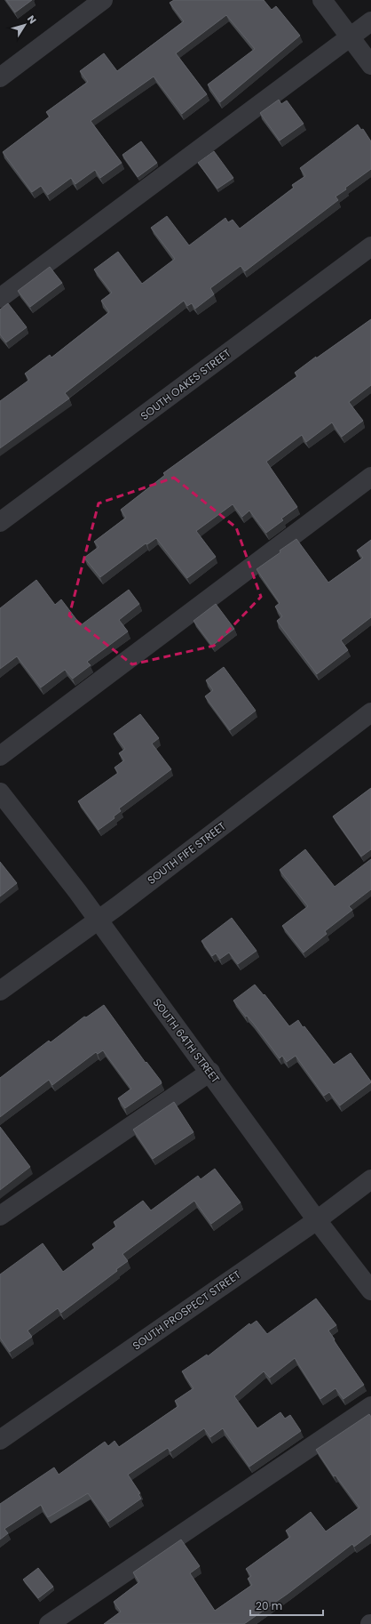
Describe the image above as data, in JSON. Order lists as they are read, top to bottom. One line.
{"streets":{"street":["SOUTH OAKES STREET","SOUTH FIFE STREET","SOUTH 64TH STREET","SOUTH PROSPECT STREET"]},"crossings":[["SOUTH FIFE STREET","SOUTH 64TH STREET"],["SOUTH 64TH STREET","SOUTH PROSPECT STREET"]],"scale_bar":"20 m","north":"top right"}
